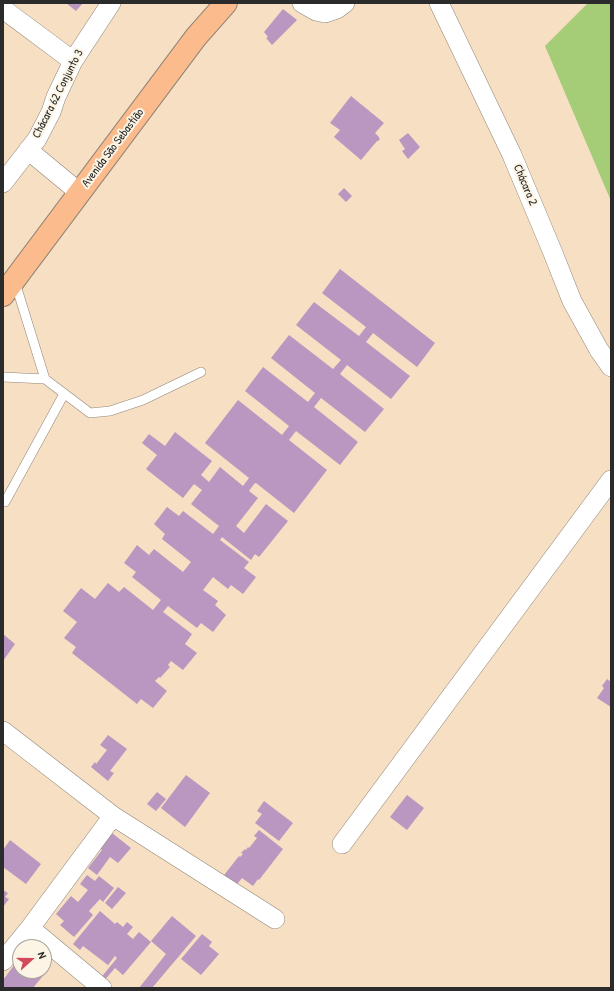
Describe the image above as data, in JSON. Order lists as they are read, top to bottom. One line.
{"streets":{"main road":["Avenida São Sebastião"],"street":["Chácara 62 Conjunto 3","Chácara 2"]},"north":"right"}
